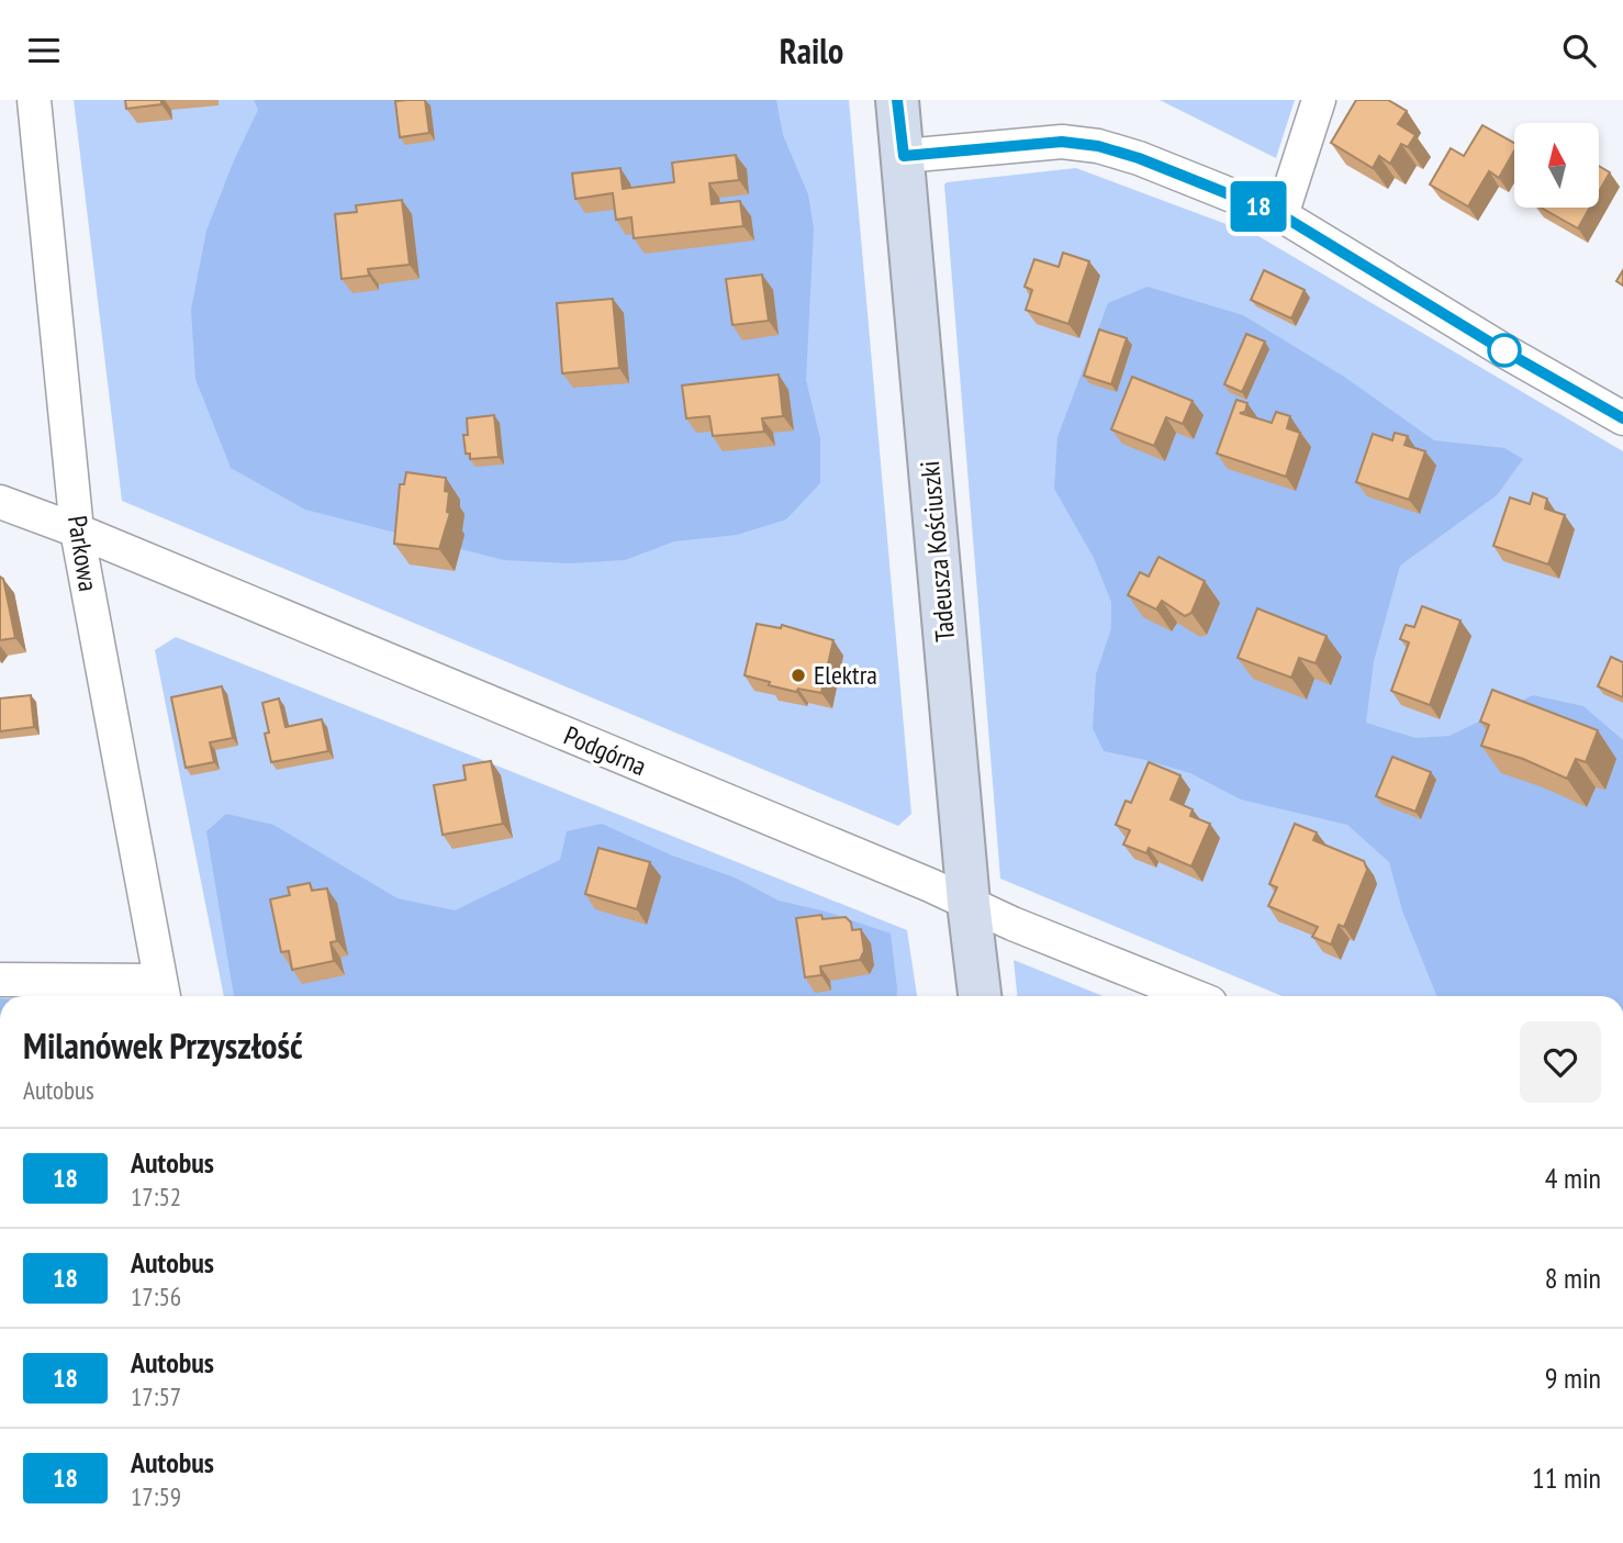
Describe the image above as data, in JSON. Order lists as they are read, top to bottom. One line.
{"streets":{"street":["Tadeusza Kościuszki","Parkowa","Podgórna"]},"crossings":[["Tadeusza Kościuszki","Podgórna"],["Parkowa","Podgórna"]],"places":["Elektra"],"lines":["bus line 18"],"north":"top","page":{"header":"Railo","on_map":"18","heading":["Milanówek Przyszłość","Autobus"],"list":[{"mark":"18","name":"Autobus","note":"17:52","value":"4 min"},{"mark":"18","name":"Autobus","note":"17:56","value":"8 min"},{"mark":"18","name":"Autobus","note":"17:57","value":"9 min"},{"mark":"18","name":"Autobus","note":"17:59","value":"11 min"}]}}
